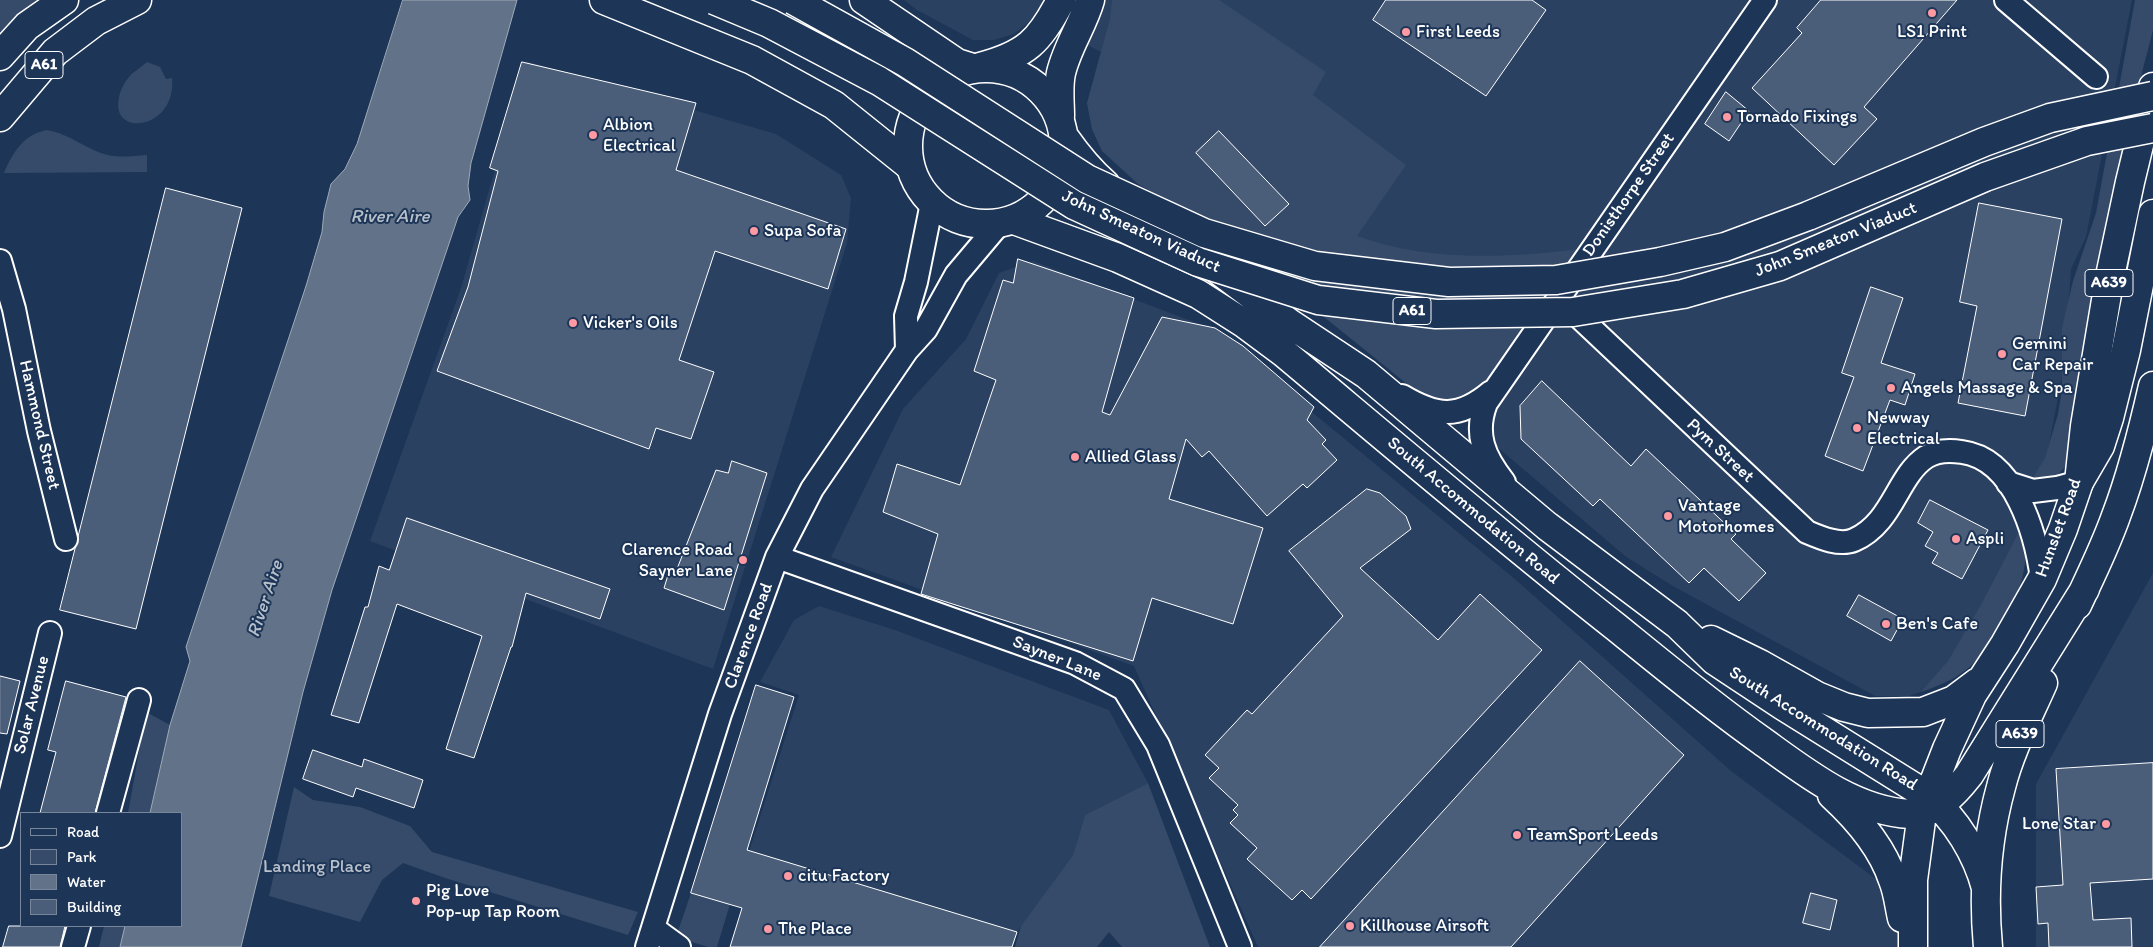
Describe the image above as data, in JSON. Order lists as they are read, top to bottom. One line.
{"streets":{"main road":["A61","John Smeaton Viaduct","A639","South Accommodation Road","Hunslet Road"],"street":["Donisthorpe Street","Hammond Street","Pym Street","Clarence Road","Sayner Lane","Solar Avenue"]},"crossings":[["Donisthorpe Street","Pym Street"],["Donisthorpe Street","South Accommodation Road"],["Pym Street","Hunslet Road"],["South Accommodation Road","Hunslet Road"],["South Accommodation Road","Clarence Road"],["Clarence Road","Sayner Lane"]],"water":["River Aire"],"parks":["Landing Place"],"places":["LS1 Print","First Leeds","Tornado Fixings","Albion Electrical","Supa Sofa","Vicker's Oils","Gemini Car Repair","Angels Massage & Spa","Newway Electrical","Allied Glass","Vantage Motorhomes","Aspli","Clarence Road Sayner Lane","Ben's Cafe","Lone Star","TeamSport Leeds","citu Factory","Pig Love Pop-up Tap Room","Killhouse Airsoft","The Place"],"legend":["Road","Park","Water","Building"]}
